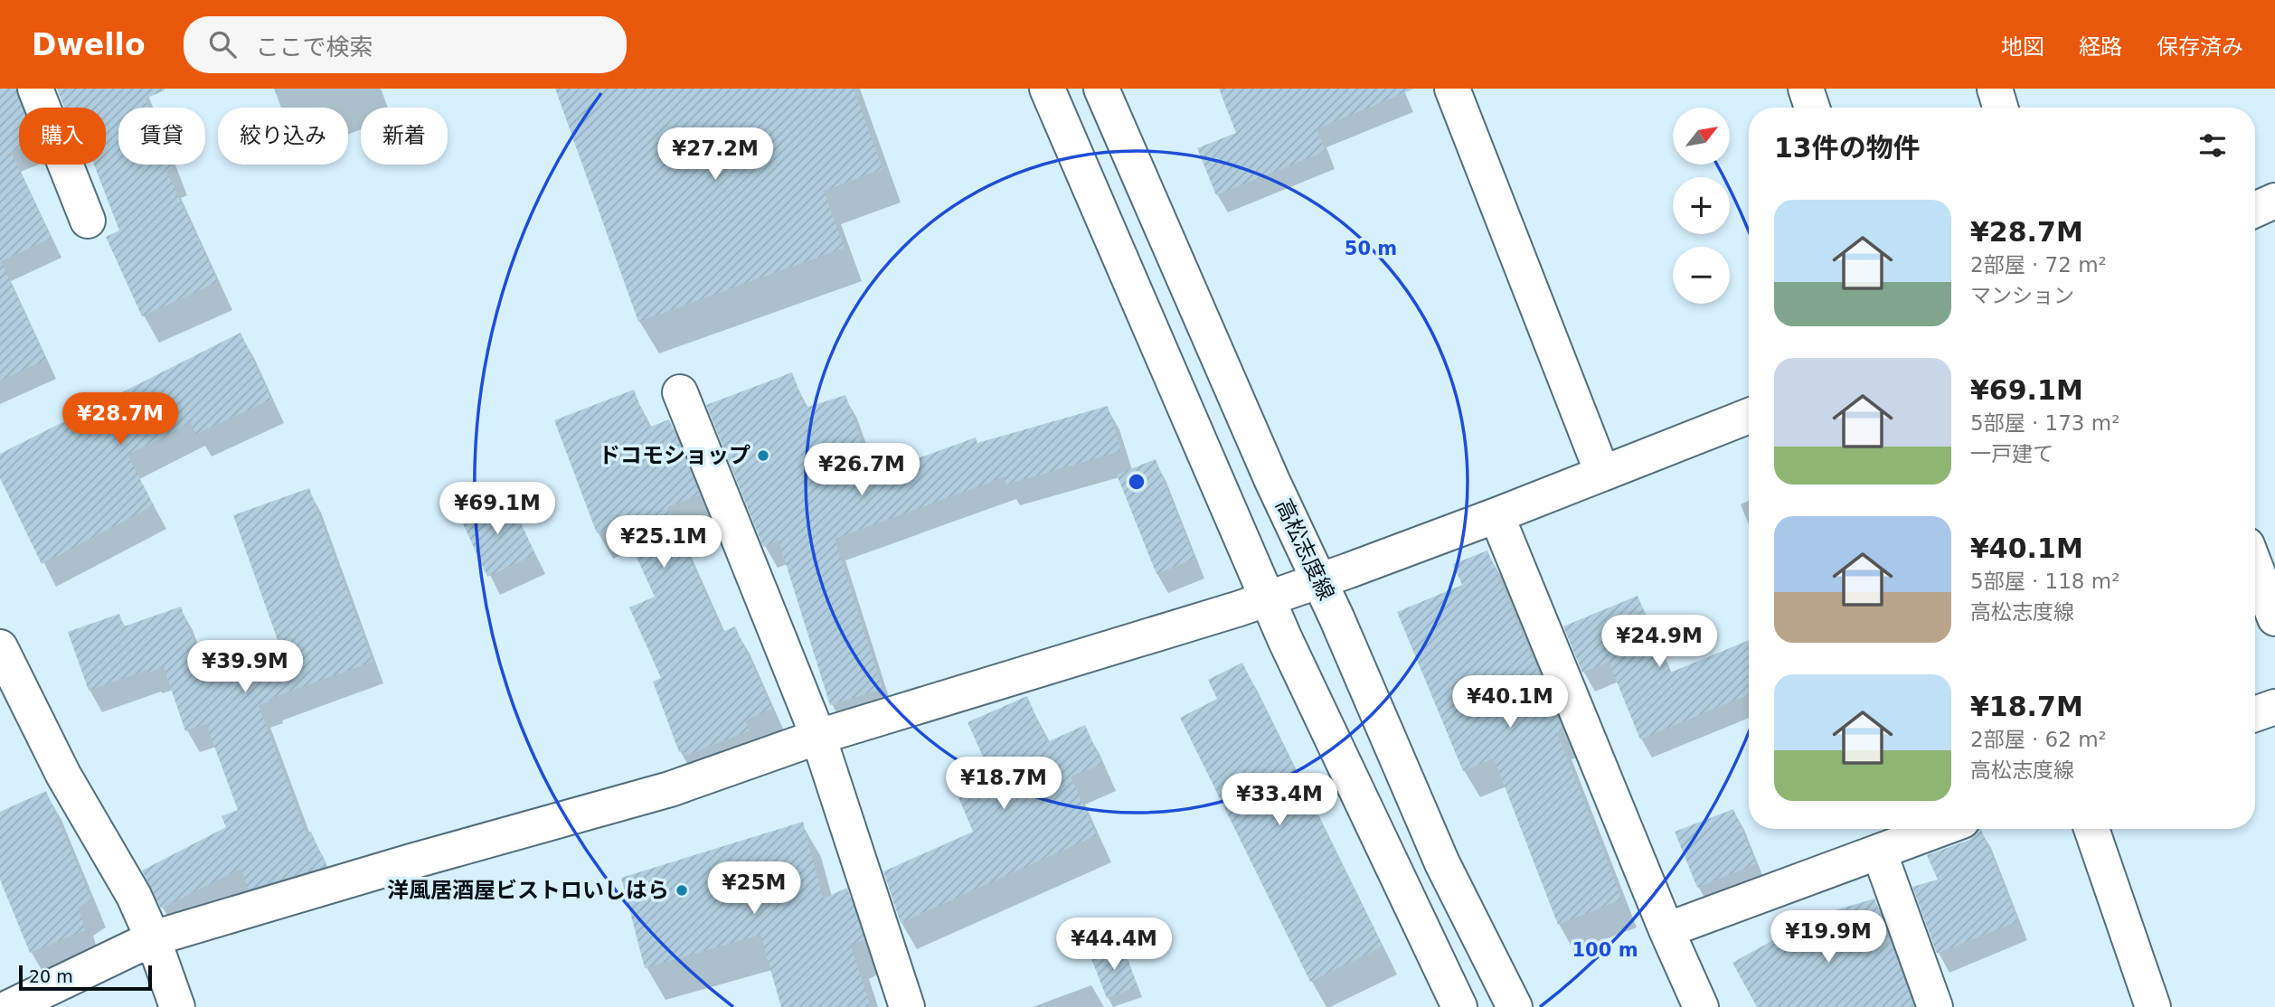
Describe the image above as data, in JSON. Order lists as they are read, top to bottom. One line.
{"streets":{"street":["高松志度線"]},"places":["ドコモショップ","洋風居酒屋ビストロいしはら"],"scale_bar":"20 m","north":"top right","page":{"header":"Dwello","search":"ここで検索","nav":["地図","経路","保存済み"],"map_buttons":["+","−"],"chip":["購入","賃貸","絞り込み","新着"],"heading":"13件の物件","price":["¥27.2M","¥28.7M","¥26.7M","¥69.1M","¥25.1M","¥24.9M","¥39.9M","¥40.1M","¥18.7M","¥33.4M","¥25M","¥19.9M","¥44.4M"],"list":[{"name":"¥28.7M","note":"2部屋 · 72 m² · マンション"},{"name":"¥69.1M","note":"5部屋 · 173 m² · 一戸建て"},{"name":"¥40.1M","note":"5部屋 · 118 m² · 高松志度線"},{"name":"¥18.7M","note":"2部屋 · 62 m² · 高松志度線"}],"scale":"20 m"},"rings":["50 m","100 m"]}
